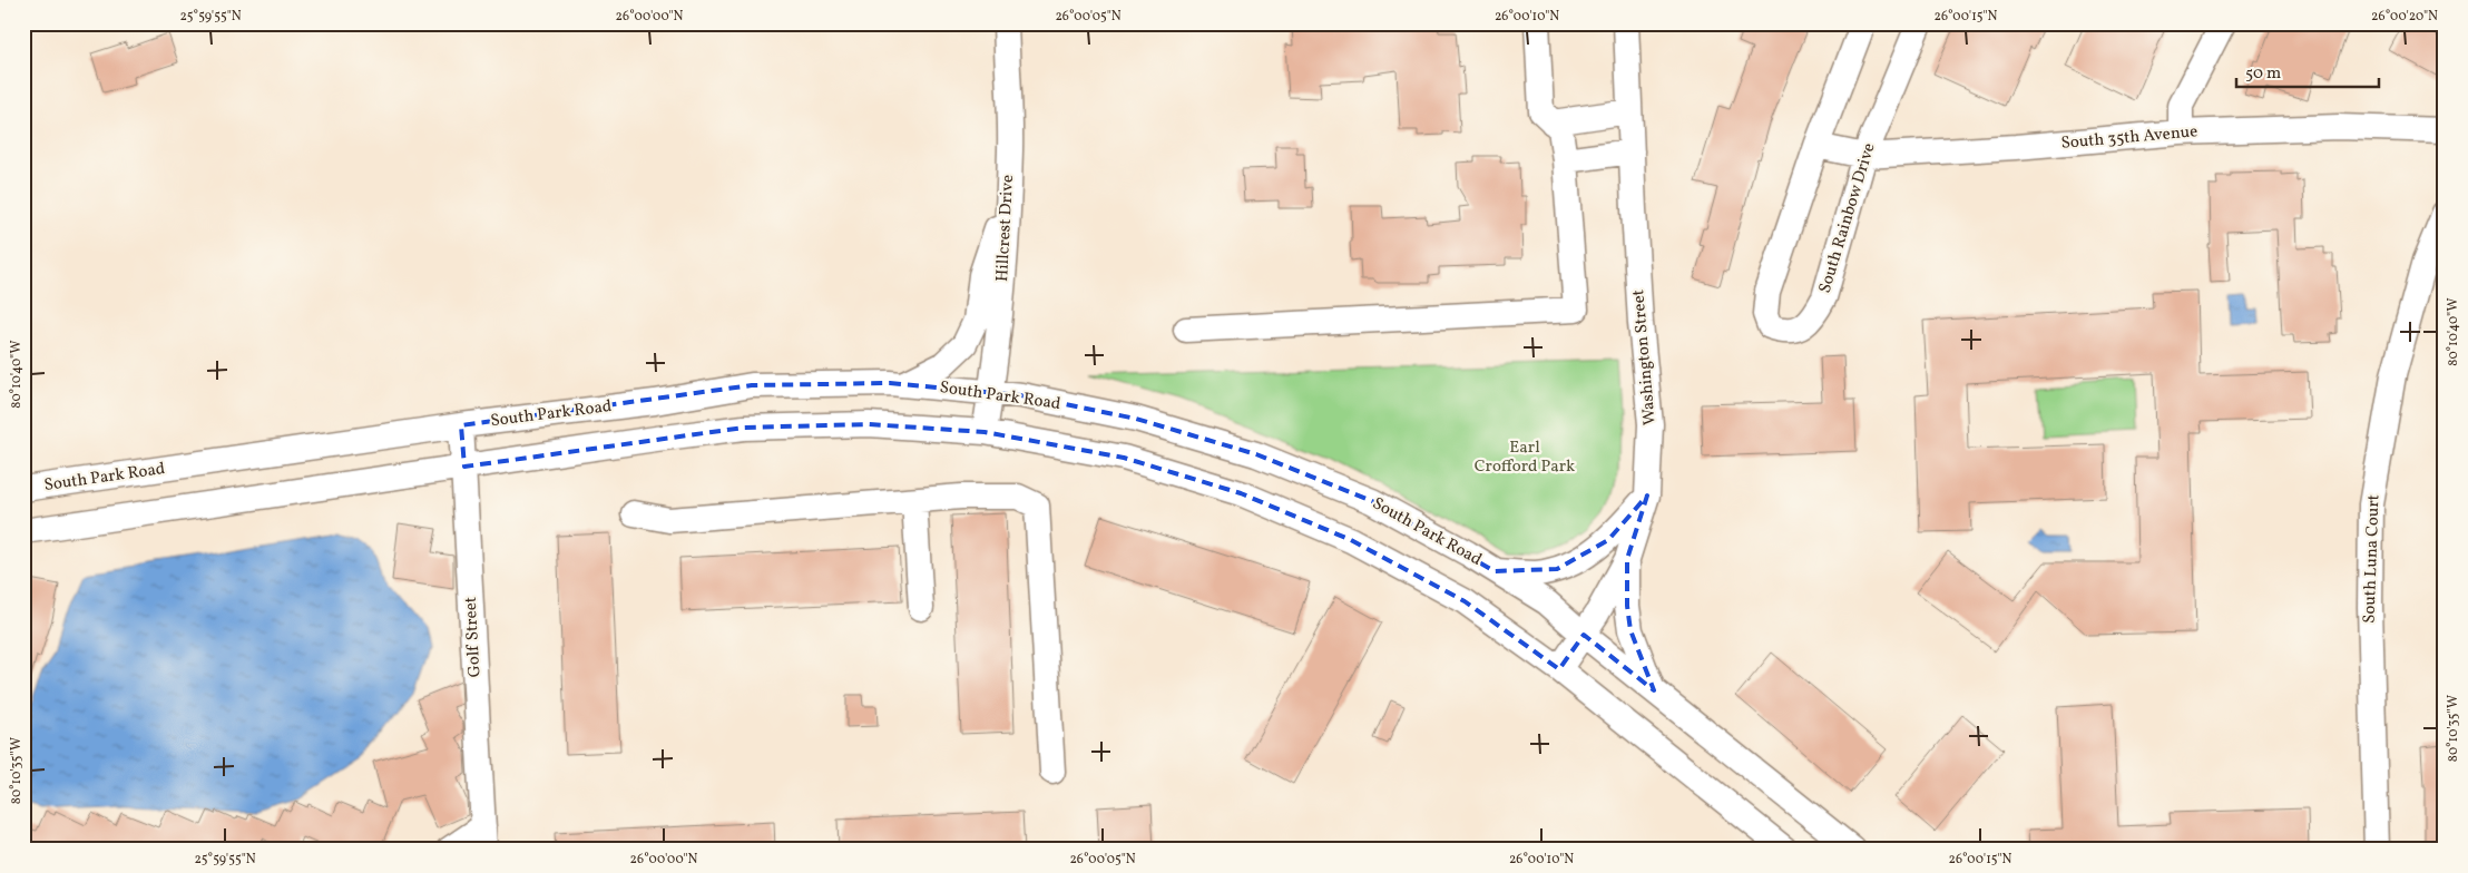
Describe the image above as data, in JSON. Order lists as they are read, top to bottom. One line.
{"streets":{"street":["South 35th Avenue","South Rainbow Drive","Hillcrest Drive","Washington Street","South Park Road","South Luna Court","Golf Street"]},"crossings":[["South 35th Avenue","South Rainbow Drive"],["Hillcrest Drive","South Park Road"],["Washington Street","South Park Road"],["South Park Road","Golf Street"]],"parks":["Earl Crofford Park"],"scale_bar":"50 m","coordinates":["25°59'55\"N","26°00'00\"N","26°00'05\"N","26°00'10\"N","26°00'15\"N","26°00'20\"N","80°10'40\"W","80°10'35\"W"]}
